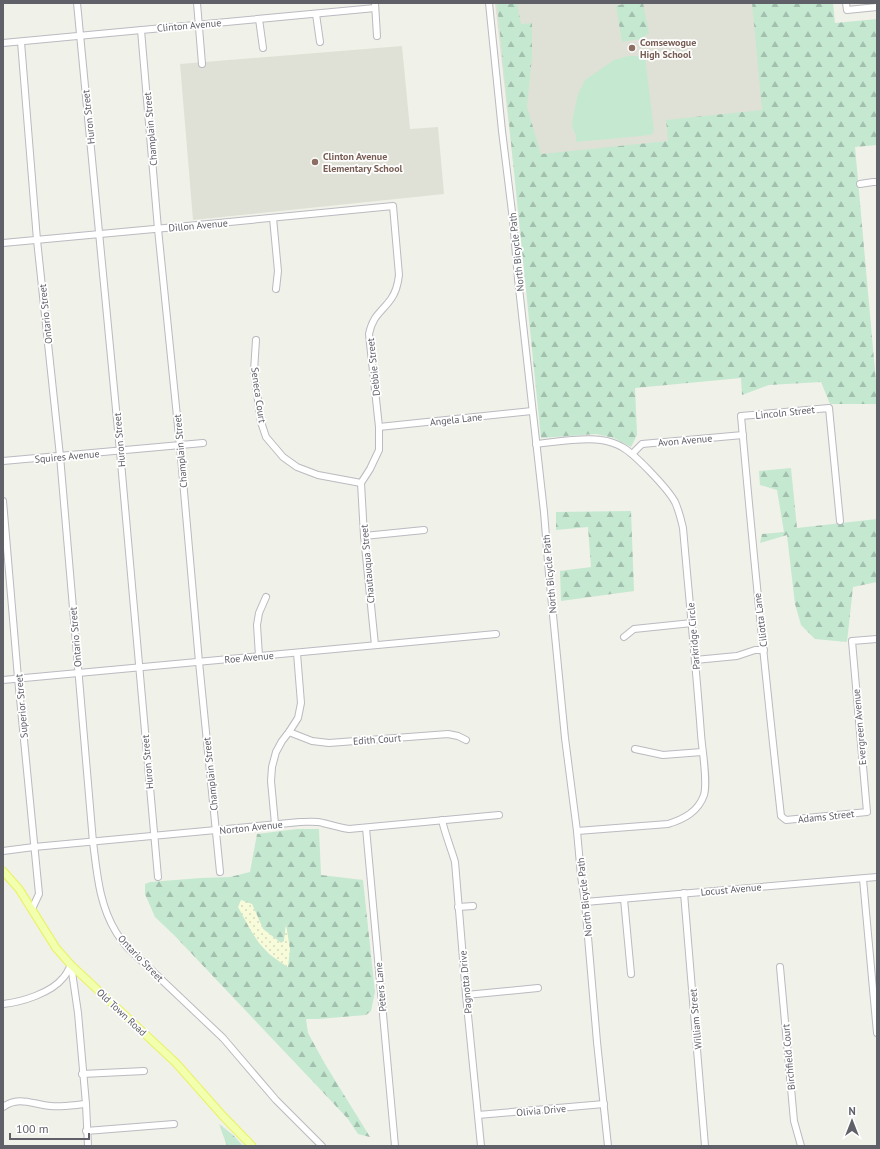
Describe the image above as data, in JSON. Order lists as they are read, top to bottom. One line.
{"streets":{"main road":["Old Town Road"],"street":["Clinton Avenue","Huron Street","Champlain Street","Dillon Avenue","North Bicycle Path","Ontario Street","Debbie Street","Seneca Court","Lincoln Street","Angela Lane","Avon Avenue","Squires Avenue","Chautauqua Street","Ciliotta Lane","Parkridge Circle","Roe Avenue","Superior Street","Evergreen Avenue","Edith Court","Adams Street","Norton Avenue","Locust Avenue","Pagnotta Drive","Peters Lane","William Street","Birchfield Court","Olivia Drive"]},"crossings":[["Clinton Avenue","Huron Street"],["Clinton Avenue","Champlain Street"],["Clinton Avenue","Ontario Street"],["Huron Street","Dillon Avenue"],["Huron Street","Squires Avenue"],["Huron Street","Roe Avenue"],["Huron Street","Norton Avenue"],["Champlain Street","Dillon Avenue"],["Champlain Street","Squires Avenue"],["Champlain Street","Roe Avenue"],["Champlain Street","Norton Avenue"],["Dillon Avenue","Ontario Street"],["Dillon Avenue","Debbie Street"],["North Bicycle Path","Angela Lane"],["North Bicycle Path","Parkridge Circle"],["North Bicycle Path","Locust Avenue"],["North Bicycle Path","Olivia Drive"],["Ontario Street","Squires Avenue"],["Ontario Street","Roe Avenue"],["Ontario Street","Norton Avenue"],["Debbie Street","Seneca Court"],["Debbie Street","Angela Lane"],["Debbie Street","Chautauqua Street"],["Seneca Court","Chautauqua Street"],["Lincoln Street","Ciliotta Lane"],["Avon Avenue","Ciliotta Lane"],["Avon Avenue","Parkridge Circle"],["Chautauqua Street","Roe Avenue"],["Ciliotta Lane","Adams Street"],["Roe Avenue","Superior Street"],["Superior Street","Norton Avenue"],["Superior Street","Old Town Road"],["Evergreen Avenue","Adams Street"],["Norton Avenue","Pagnotta Drive"],["Norton Avenue","Peters Lane"],["Locust Avenue","William Street"],["Pagnotta Drive","Olivia Drive"]],"places":["Comsewogue High School","Clinton Avenue Elementary School"],"scale_bar":"100 m","north":"top"}
